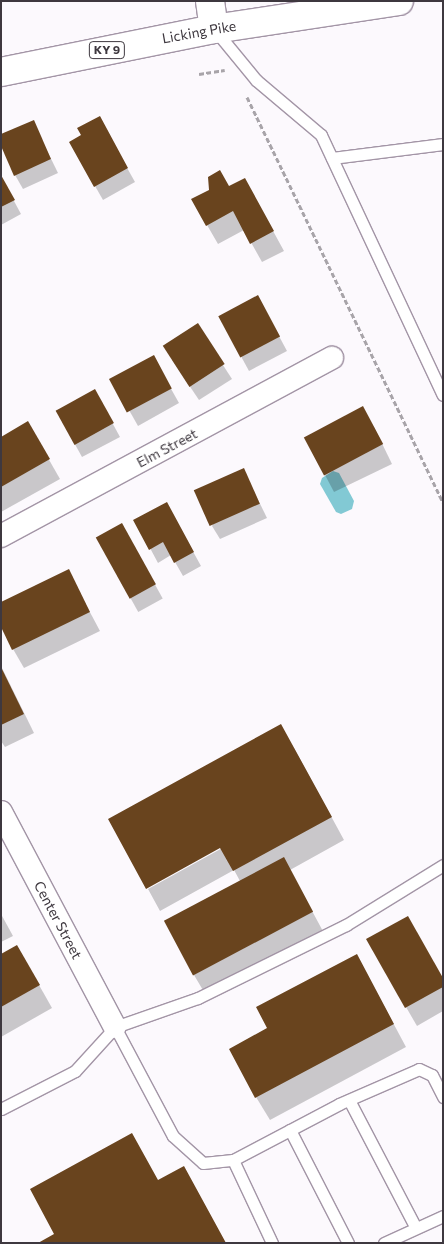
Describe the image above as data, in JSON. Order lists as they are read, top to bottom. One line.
{"streets":{"main road":["Licking Pike","KY 9"],"street":["Elm Street","Center Street"]}}
